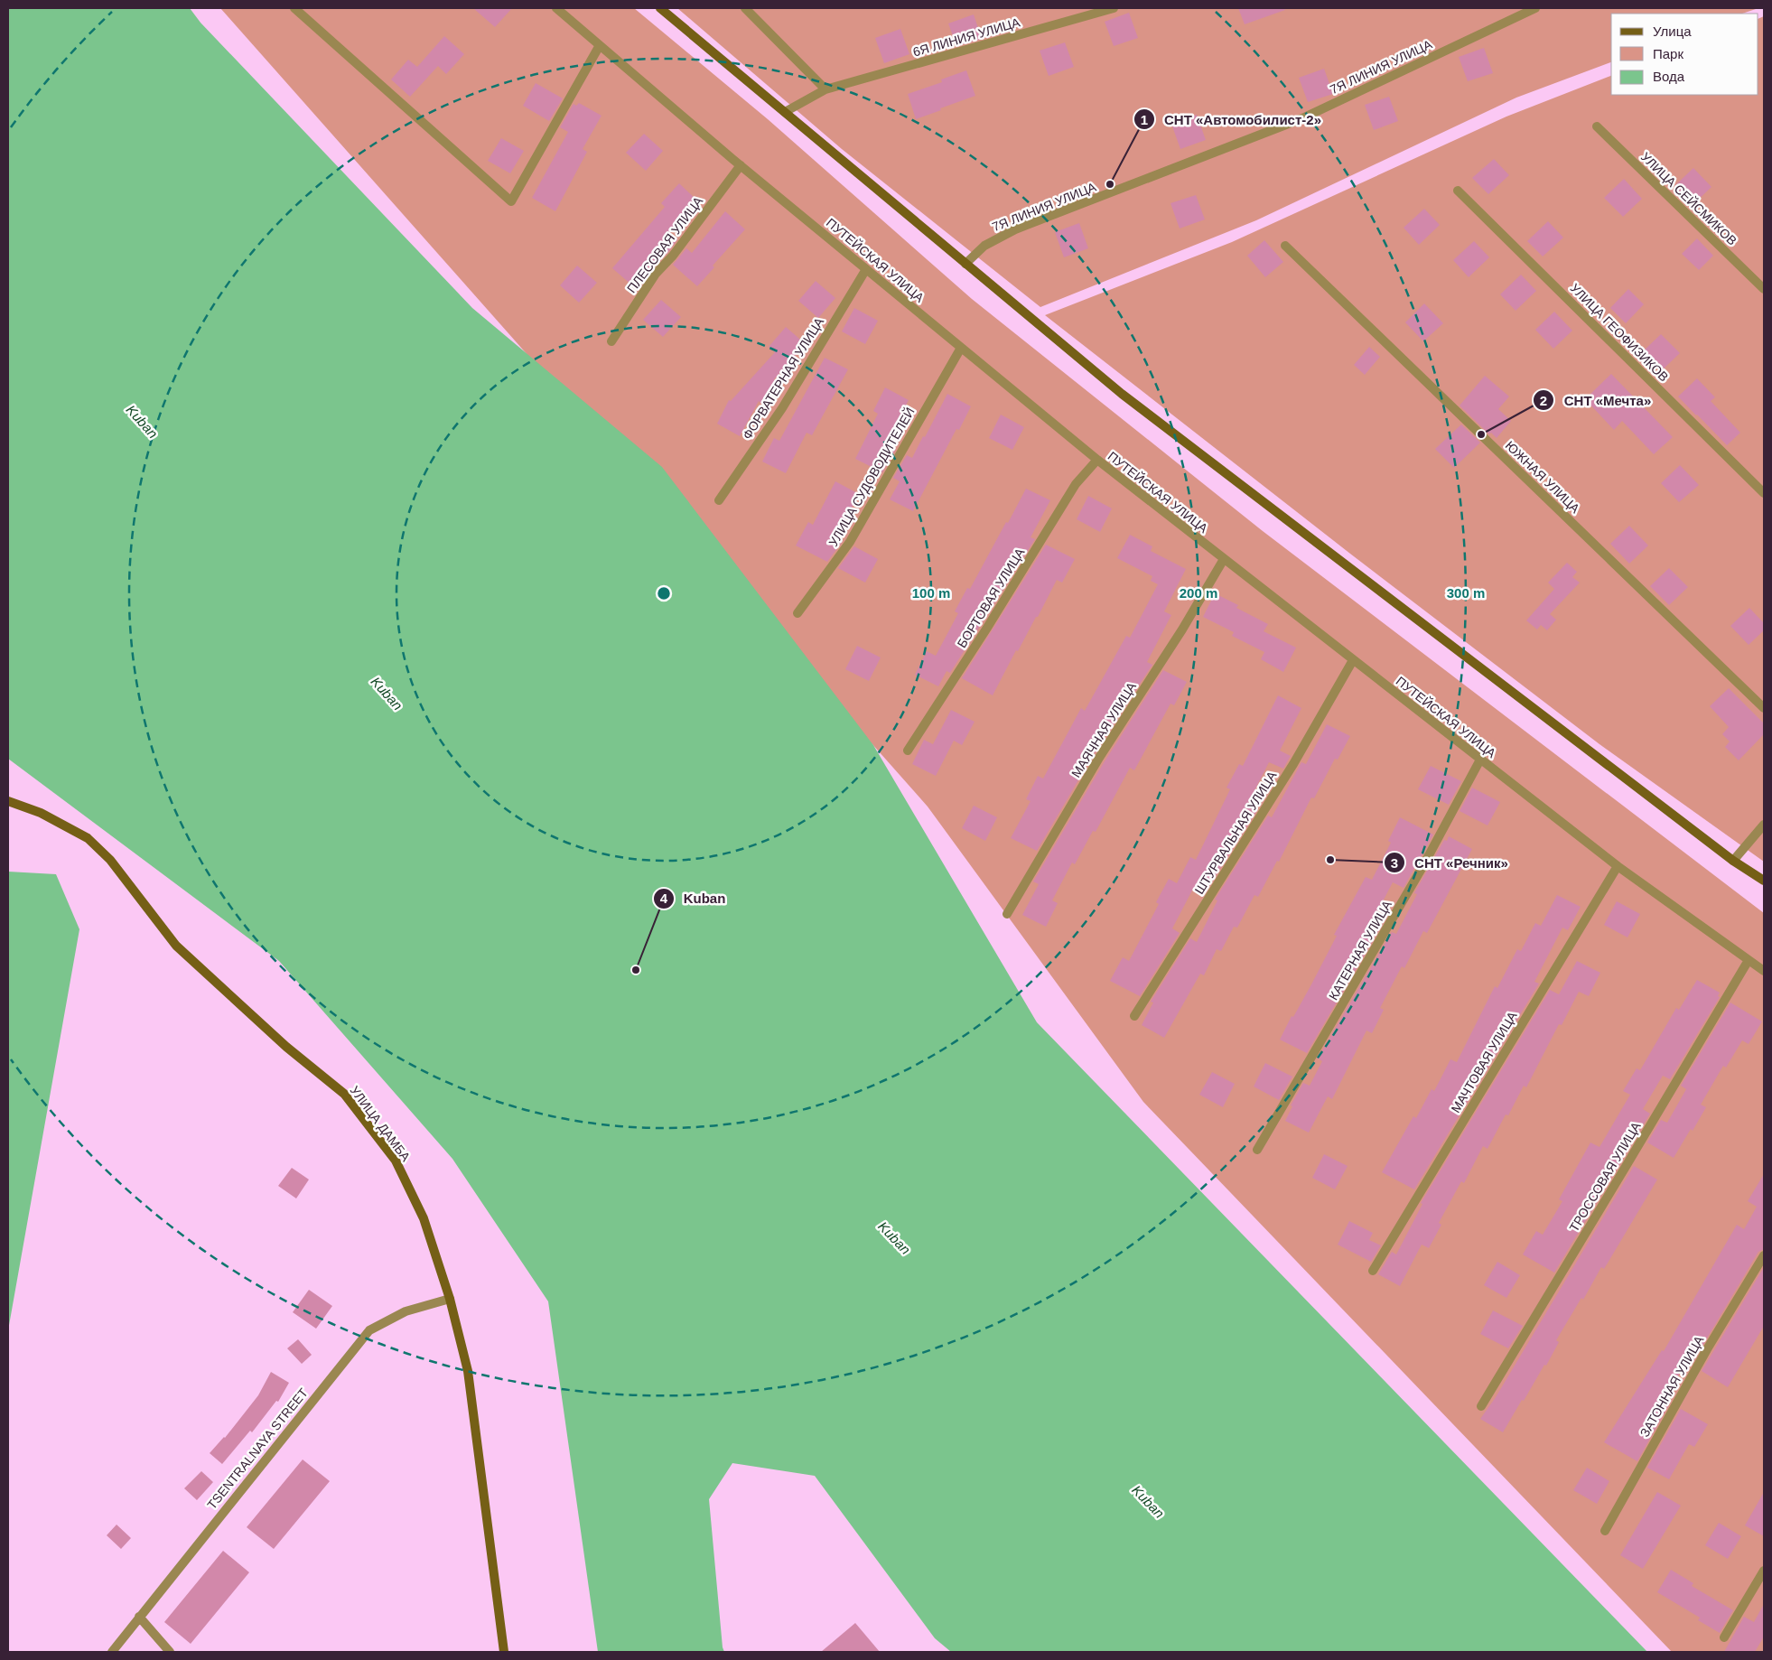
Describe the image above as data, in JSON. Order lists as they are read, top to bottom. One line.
{"streets":{"street":["6Я ЛИНИЯ УЛИЦА","7Я ЛИНИЯ УЛИЦА","УЛИЦА СЕЙСМИКОВ","ПЛЕСОВАЯ УЛИЦА","ПУТЕЙСКАЯ УЛИЦА","УЛИЦА ГЕОФИЗИКОВ","ФОРВАТЕРНАЯ УЛИЦА","УЛИЦА СУДОВОДИТЕЛЕЙ","ЮЖНАЯ УЛИЦА","БОРТОВАЯ УЛИЦА","МАЯЧНАЯ УЛИЦА","ШТУРВАЛЬНАЯ УЛИЦА","КАТЕРНАЯ УЛИЦА","МАЧТОВАЯ УЛИЦА","УЛИЦА ДАМБА","ТРОССОВАЯ УЛИЦА","ЗАТОННАЯ УЛИЦА","TSENTRALNAYA STREET"]},"crossings":[["ПЛЕСОВАЯ УЛИЦА","ПУТЕЙСКАЯ УЛИЦА"],["ПУТЕЙСКАЯ УЛИЦА","ФОРВАТЕРНАЯ УЛИЦА"],["ПУТЕЙСКАЯ УЛИЦА","УЛИЦА СУДОВОДИТЕЛЕЙ"],["ПУТЕЙСКАЯ УЛИЦА","БОРТОВАЯ УЛИЦА"],["ПУТЕЙСКАЯ УЛИЦА","МАЯЧНАЯ УЛИЦА"],["ПУТЕЙСКАЯ УЛИЦА","ШТУРВАЛЬНАЯ УЛИЦА"],["ПУТЕЙСКАЯ УЛИЦА","КАТЕРНАЯ УЛИЦА"],["ПУТЕЙСКАЯ УЛИЦА","МАЧТОВАЯ УЛИЦА"],["ПУТЕЙСКАЯ УЛИЦА","ТРОССОВАЯ УЛИЦА"],["УЛИЦА ДАМБА","TSENTRALNAYA STREET"]],"water":["Kuban"],"places":["СНТ «Автомобилист-2»","СНТ «Мечта»","СНТ «Речник»","Kuban"],"legend":["Улица","Парк","Вода"],"rings":["100 m","200 m","300 m"]}
